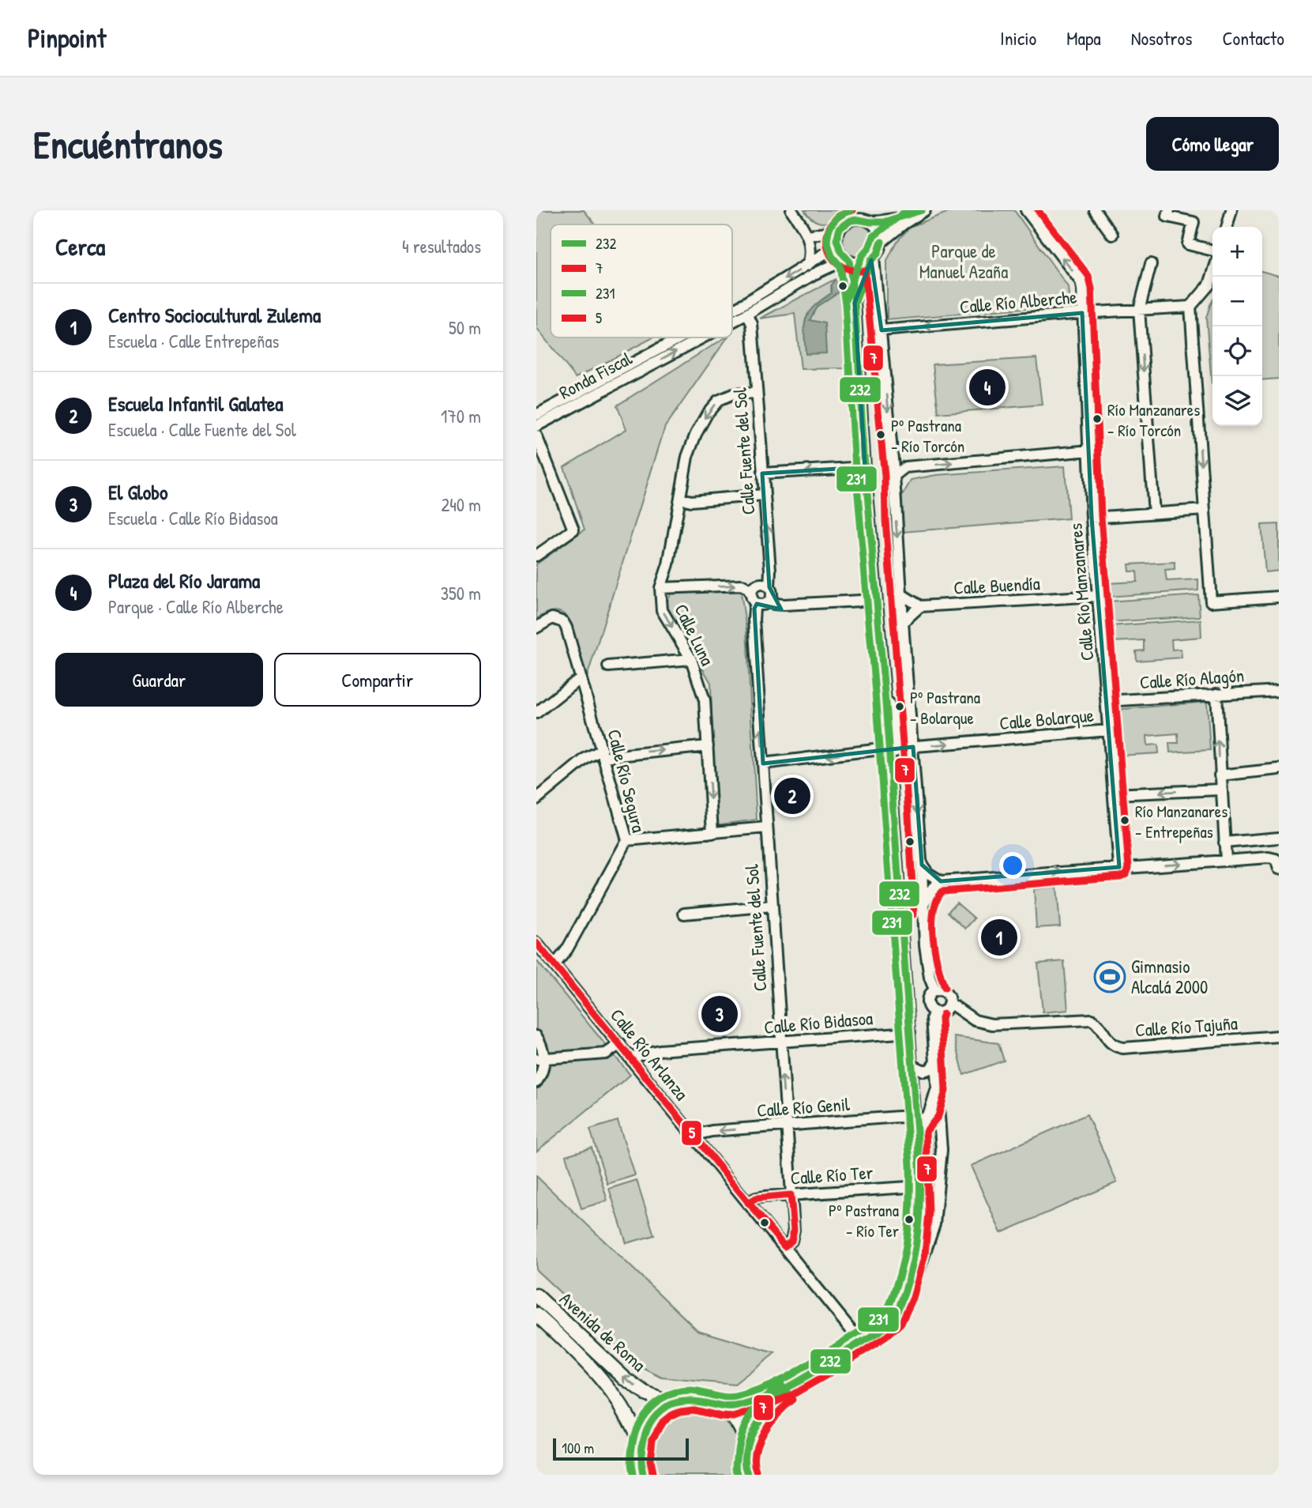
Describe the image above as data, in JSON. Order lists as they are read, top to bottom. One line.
{"streets":{"main road":["Avenida de Roma"],"street":["Calle Río Alberche","Ronda Fiscal","Calle Fuente del Sol","Calle Buendía","Calle Río Manzanares","Calle Luna","Calle Río Alagón","Calle Bolarque","Calle Río Segura","Calle Río Bidasoa","Calle Río Tajuña","Calle Río Arlanza","Calle Río Genil","Calle Río Ter"]},"crossings":[["Calle Río Alberche","Calle Río Manzanares"],["Ronda Fiscal","Calle Fuente del Sol"],["Calle Fuente del Sol","Calle Luna"],["Calle Fuente del Sol","Calle Bolarque"],["Calle Fuente del Sol","Calle Río Bidasoa"],["Calle Fuente del Sol","Calle Río Arlanza"],["Calle Fuente del Sol","Calle Río Genil"],["Calle Fuente del Sol","Calle Río Ter"],["Calle Buendía","Calle Río Manzanares"],["Calle Río Manzanares","Calle Río Alagón"],["Calle Río Manzanares","Calle Bolarque"],["Calle Río Segura","Calle Río Arlanza"],["Calle Río Bidasoa","Calle Río Arlanza"],["Calle Río Arlanza","Calle Río Genil"],["Calle Río Arlanza","Calle Río Ter"]],"one_way":["Calle Río Alberche","Calle Fuente del Sol","Calle Luna","Calle Río Genil"],"parks":["Parque de Manuel Azaña"],"places":{"other":["Río Manzanares - Río Torcón","Pº Pastrana - Río Torcón","Pº Pastrana - Bolarque","Río Manzanares - Entrepeñas","Pº Pastrana - Río Ter"],"sports":["Gimnasio Alcalá 2000"]},"lines":["transit line 232","transit line 7","transit line 231","transit line 5"],"legend":["232","7","231","5"],"scale_bar":"100 m","page":{"header":"Pinpoint","nav":["Inicio","Mapa","Nosotros","Contacto"],"buttons":["Cómo llegar",["Guardar","Compartir"]],"title":"Encuéntranos","heading":["Cerca","4 resultados"],"map_buttons":["+","−"],"list":[{"mark":"1","name":"Centro Sociocultural Zulema","note":"Escuela · Calle Entrepeñas","value":"50 m"},{"mark":"2","name":"Escuela Infantil Galatea","note":"Escuela · Calle Fuente del Sol","value":"170 m"},{"mark":"3","name":"El Globo","note":"Escuela · Calle Río Bidasoa","value":"240 m"},{"mark":"4","name":"Plaza del Río Jarama","note":"Parque · Calle Río Alberche","value":"350 m"}],"pins":["4","2","1","3"],"scale":"100 m"}}
